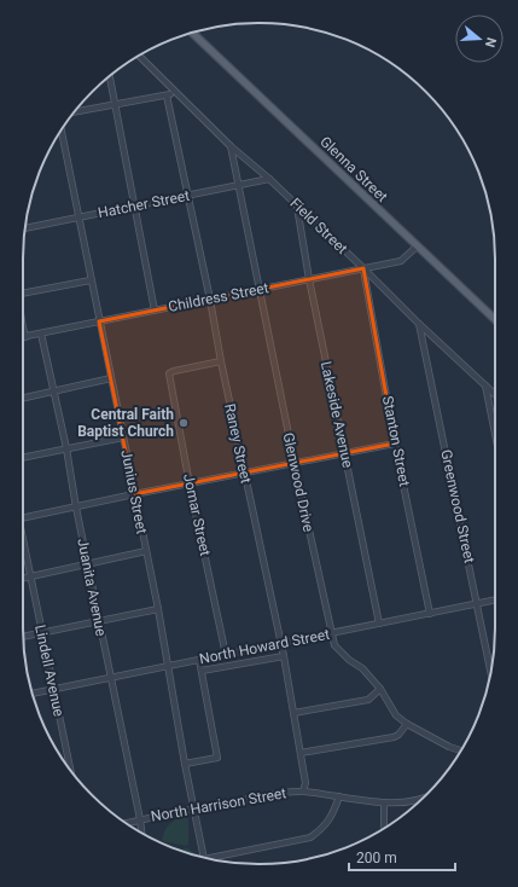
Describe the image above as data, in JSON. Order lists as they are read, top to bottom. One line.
{"streets":{"main road":["Glenna Street"],"street":["Hatcher Street","Field Street","Childress Street","Lakeside Avenue","Stanton Street","Raney Street","Glenwood Drive","Junius Street","Greenwood Street","Jomar Street","Juanita Avenue","North Howard Street","Lindell Avenue","North Harrison Street"]},"crossings":[["Glenna Street","Childress Street"],["Hatcher Street","Field Street"],["Hatcher Street","Raney Street"],["Hatcher Street","Glenwood Drive"],["Hatcher Street","Junius Street"],["Field Street","Childress Street"],["Field Street","Lakeside Avenue"],["Field Street","Stanton Street"],["Field Street","Glenwood Drive"],["Field Street","Greenwood Street"],["Childress Street","Lakeside Avenue"],["Childress Street","Stanton Street"],["Childress Street","Raney Street"],["Childress Street","Glenwood Drive"],["Childress Street","Junius Street"],["Childress Street","Juanita Avenue"],["Lakeside Avenue","North Howard Street"],["Stanton Street","North Howard Street"],["Raney Street","Jomar Street"],["Raney Street","North Howard Street"],["Raney Street","North Harrison Street"],["Glenwood Drive","North Howard Street"],["Junius Street","North Howard Street"],["Junius Street","North Harrison Street"],["Greenwood Street","North Howard Street"],["Jomar Street","North Howard Street"],["Juanita Avenue","North Howard Street"],["Juanita Avenue","North Harrison Street"],["North Howard Street","Lindell Avenue"]],"places":["Central Faith Baptist Church"],"scale_bar":"200 m","north":"right"}
